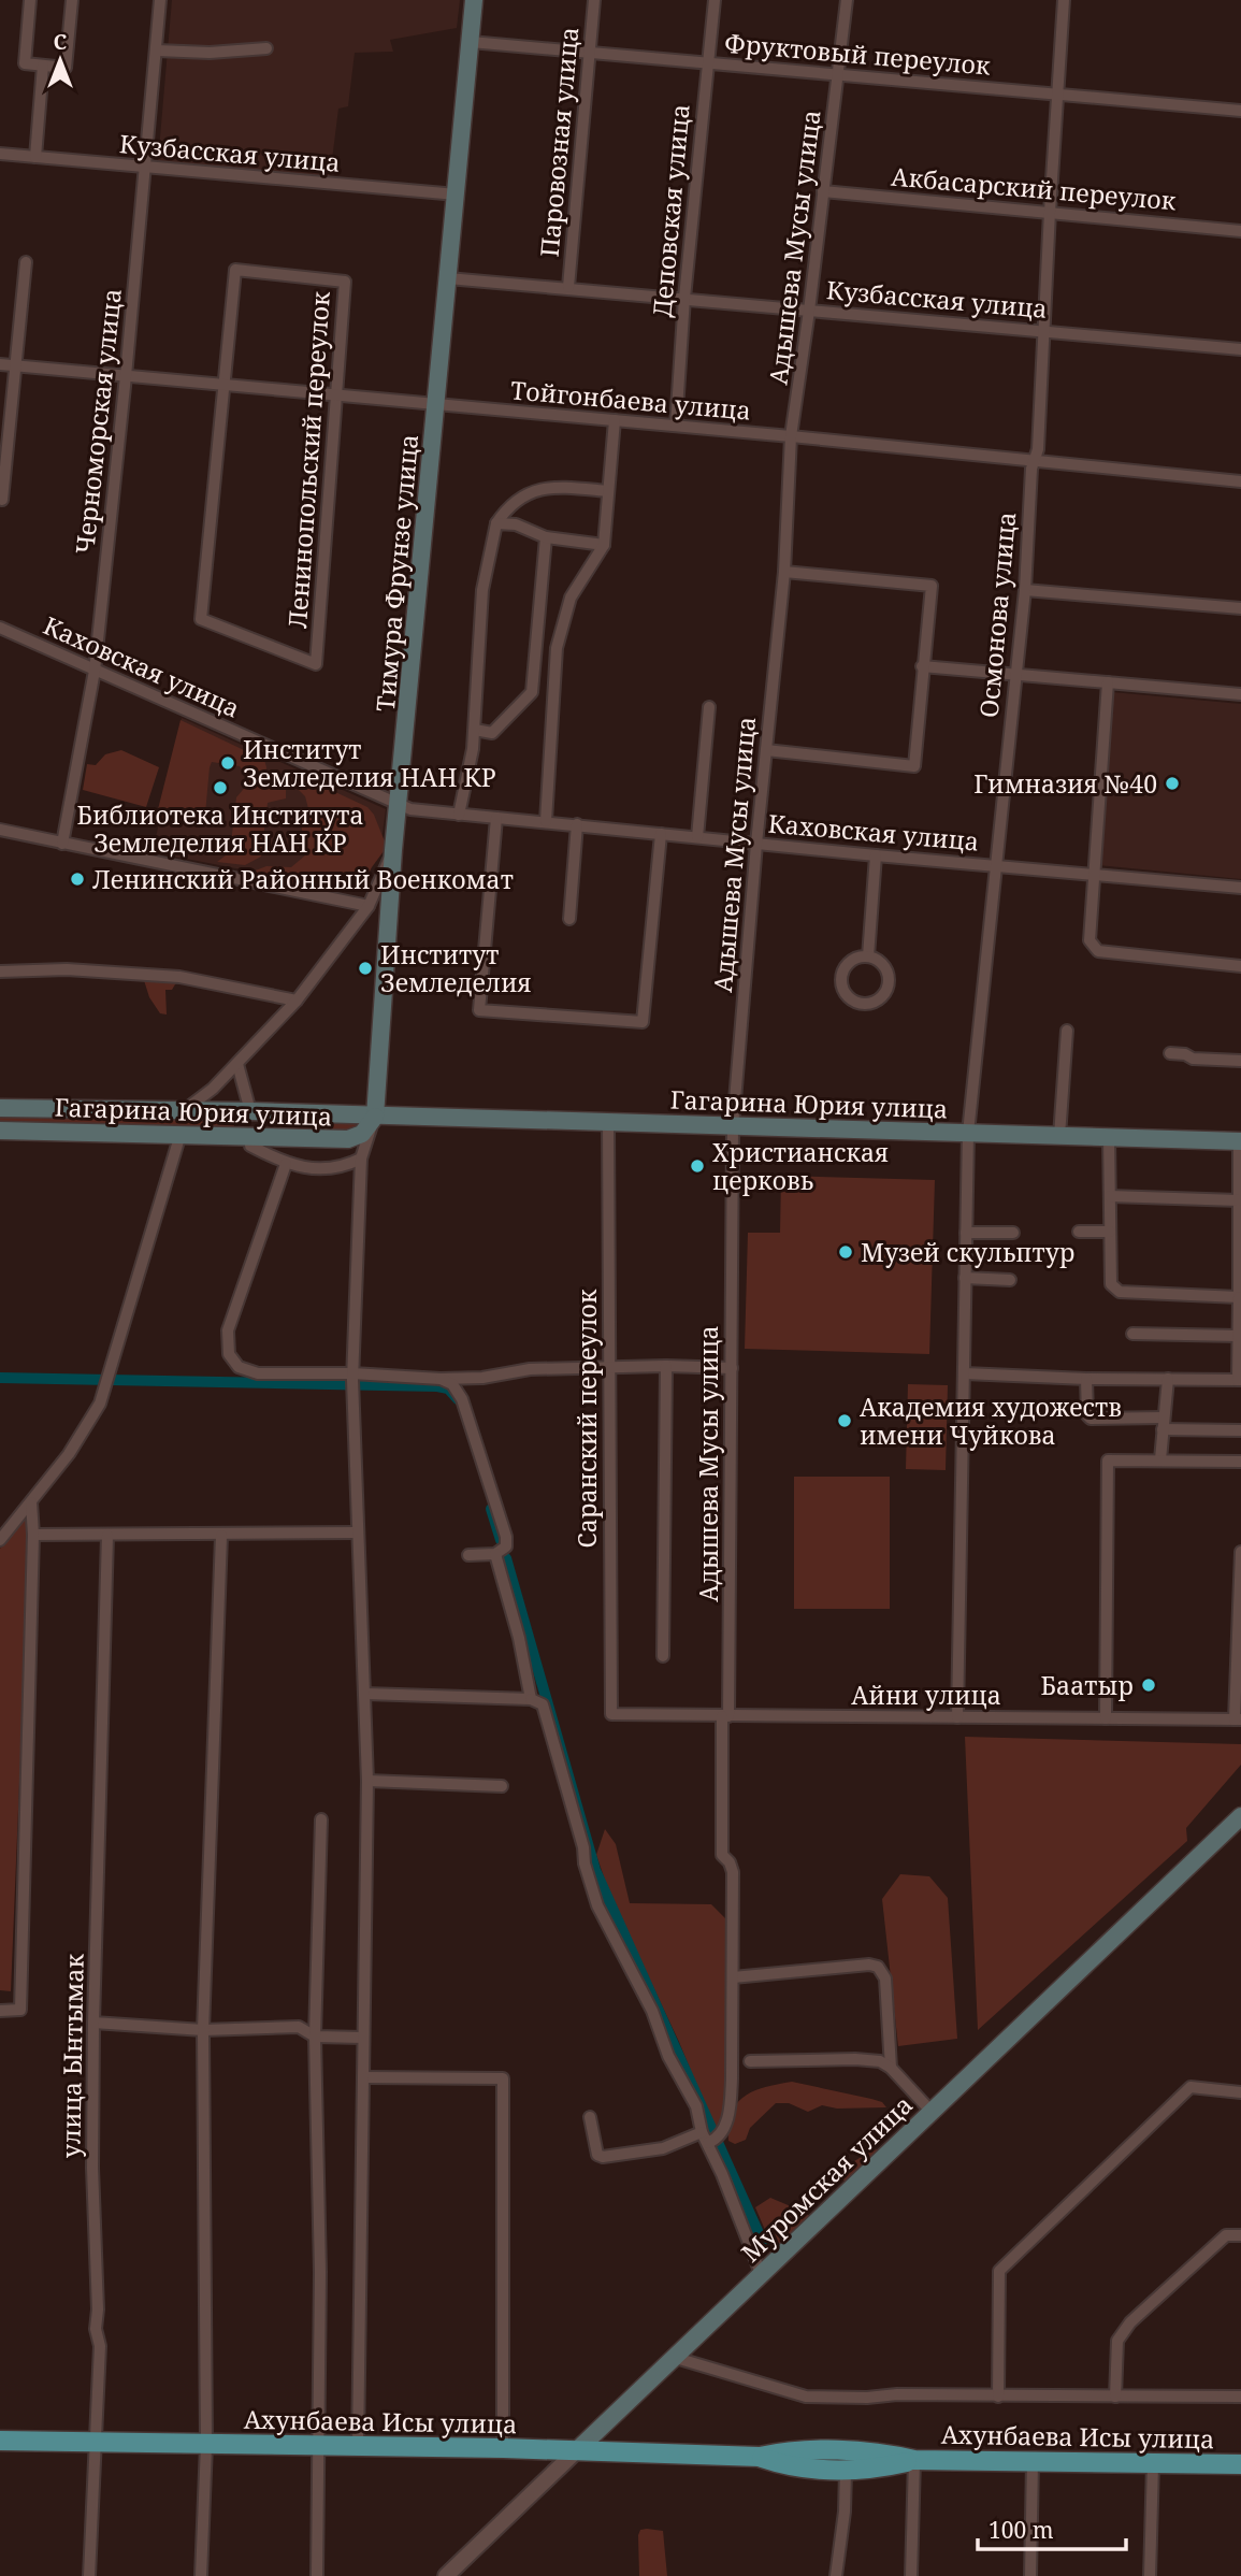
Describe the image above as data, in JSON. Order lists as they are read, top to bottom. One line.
{"streets":{"main road":["Тимура Фрунзе улица","Гагарина Юрия улица","Муромская улица","Ахунбаева Исы улица"],"street":["Фруктовый переулок","Паровозная улица","Кузбасская улица","Акбасарский переулок","Деповская улица","Адышева Мусы улица","Тойгонбаева улица","Черноморская улица","Ленинопольский переулок","Осмонова улица","Каховская улица","Саранский переулок","Айни улица","улица Ынтымак"]},"crossings":[["Фруктовый переулок","Паровозная улица"],["Фруктовый переулок","Деповская улица"],["Фруктовый переулок","Адышева Мусы улица"],["Фруктовый переулок","Тимура Фрунзе улица"],["Фруктовый переулок","Осмонова улица"],["Паровозная улица","Кузбасская улица"],["Кузбасская улица","Деповская улица"],["Кузбасская улица","Адышева Мусы улица"],["Кузбасская улица","Черноморская улица"],["Кузбасская улица","Тимура Фрунзе улица"],["Кузбасская улица","Осмонова улица"],["Акбасарский переулок","Адышева Мусы улица"],["Акбасарский переулок","Осмонова улица"],["Деповская улица","Тойгонбаева улица"],["Адышева Мусы улица","Тойгонбаева улица"],["Адышева Мусы улица","Каховская улица"],["Адышева Мусы улица","Гагарина Юрия улица"],["Адышева Мусы улица","Айни улица"],["Тойгонбаева улица","Черноморская улица"],["Тойгонбаева улица","Ленинопольский переулок"],["Тойгонбаева улица","Тимура Фрунзе улица"],["Тойгонбаева улица","Осмонова улица"],["Черноморская улица","Каховская улица"],["Тимура Фрунзе улица","Каховская улица"],["Тимура Фрунзе улица","Гагарина Юрия улица"],["Тимура Фрунзе улица","Ахунбаева Исы улица"],["Осмонова улица","Каховская улица"],["Осмонова улица","Гагарина Юрия улица"],["Осмонова улица","Айни улица"],["Гагарина Юрия улица","Саранский переулок"],["Саранский переулок","Айни улица"],["улица Ынтымак","Ахунбаева Исы улица"],["Муромская улица","Ахунбаева Исы улица"]],"places":["Институт Земледелия НАН КР","Гимназия №40","Библиотека Института Земледелия НАН КР","Ленинский Районный Военкомат","Институт Земледелия","Христианская церковь","Музей скульптур","Академия художеств имени Чуйкова","Баатыр"],"scale_bar":"100 m","north":"top"}
